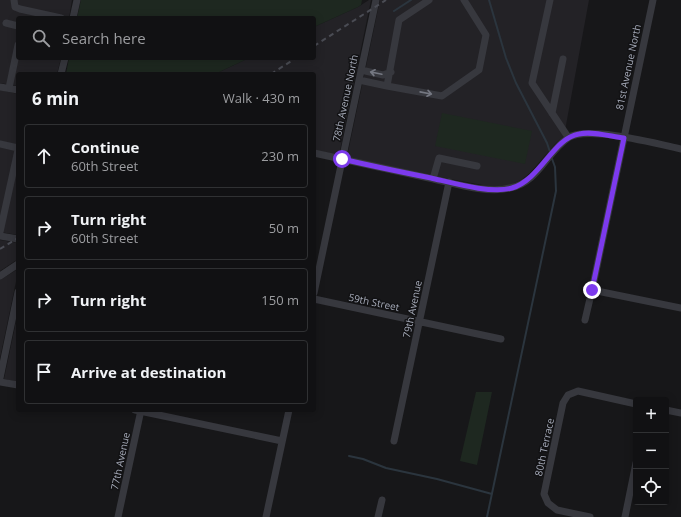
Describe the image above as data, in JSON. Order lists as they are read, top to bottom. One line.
{"streets":{"street":["81st Avenue North","78th Avenue North","59th Street","79th Avenue","80th Terrace","77th Avenue"]},"crossings":[["59th Street","79th Avenue"]],"page":{"search":"Search here","heading":["6 min","Walk · 430 m"],"list":[["Continue","60th Street","230 m"],["Turn right","60th Street","50 m"],["Turn right","150 m"],"Arrive at destination"],"map_buttons":["+","−"]}}
